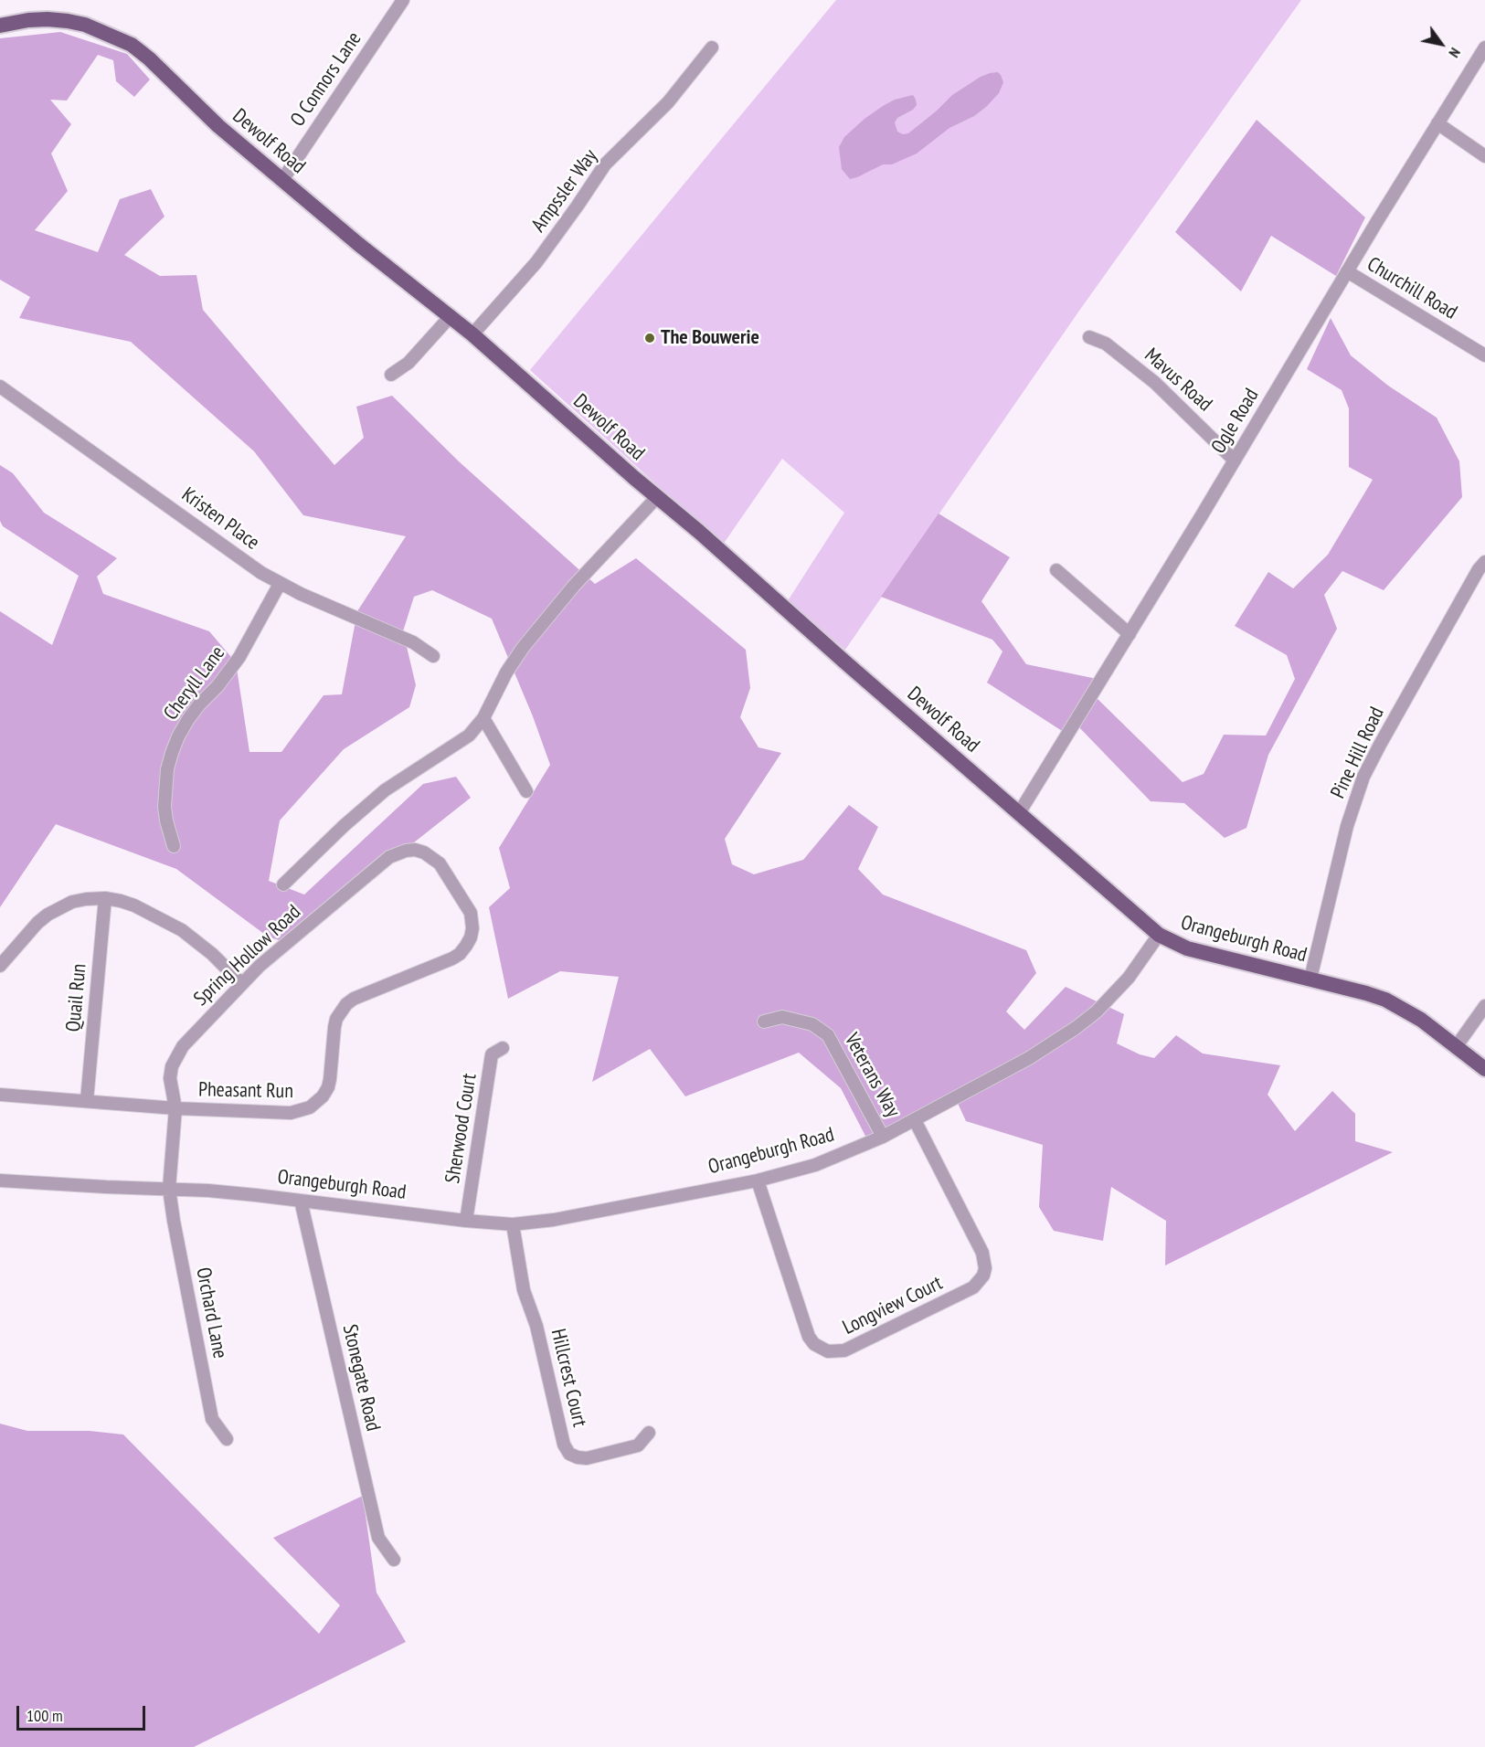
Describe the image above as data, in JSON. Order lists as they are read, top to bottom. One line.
{"streets":{"main road":["Dewolf Road","Orangeburgh Road"],"street":["O Connors Lane","Ampssler Way","Churchill Road","Mavus Road","Ogle Road","Kristen Place","Cheryll Lane","Pine Hill Road","Spring Hollow Road","Quail Run","Veterans Way","Pheasant Run","Sherwood Court","Longview Court","Orchard Lane","Stonegate Road","Hillcrest Court"]},"crossings":[["O Connors Lane","Dewolf Road"],["Dewolf Road","Ampssler Way"],["Dewolf Road","Ogle Road"],["Dewolf Road","Orangeburgh Road"],["Churchill Road","Ogle Road"],["Mavus Road","Ogle Road"],["Kristen Place","Cheryll Lane"],["Pine Hill Road","Orangeburgh Road"],["Orangeburgh Road","Spring Hollow Road"],["Orangeburgh Road","Veterans Way"],["Orangeburgh Road","Sherwood Court"],["Orangeburgh Road","Longview Court"],["Orangeburgh Road","Orchard Lane"],["Orangeburgh Road","Stonegate Road"],["Orangeburgh Road","Hillcrest Court"],["Spring Hollow Road","Pheasant Run"],["Spring Hollow Road","Orchard Lane"],["Quail Run","Pheasant Run"]],"places":["The Bouwerie"],"scale_bar":"100 m","north":"bottom right"}
